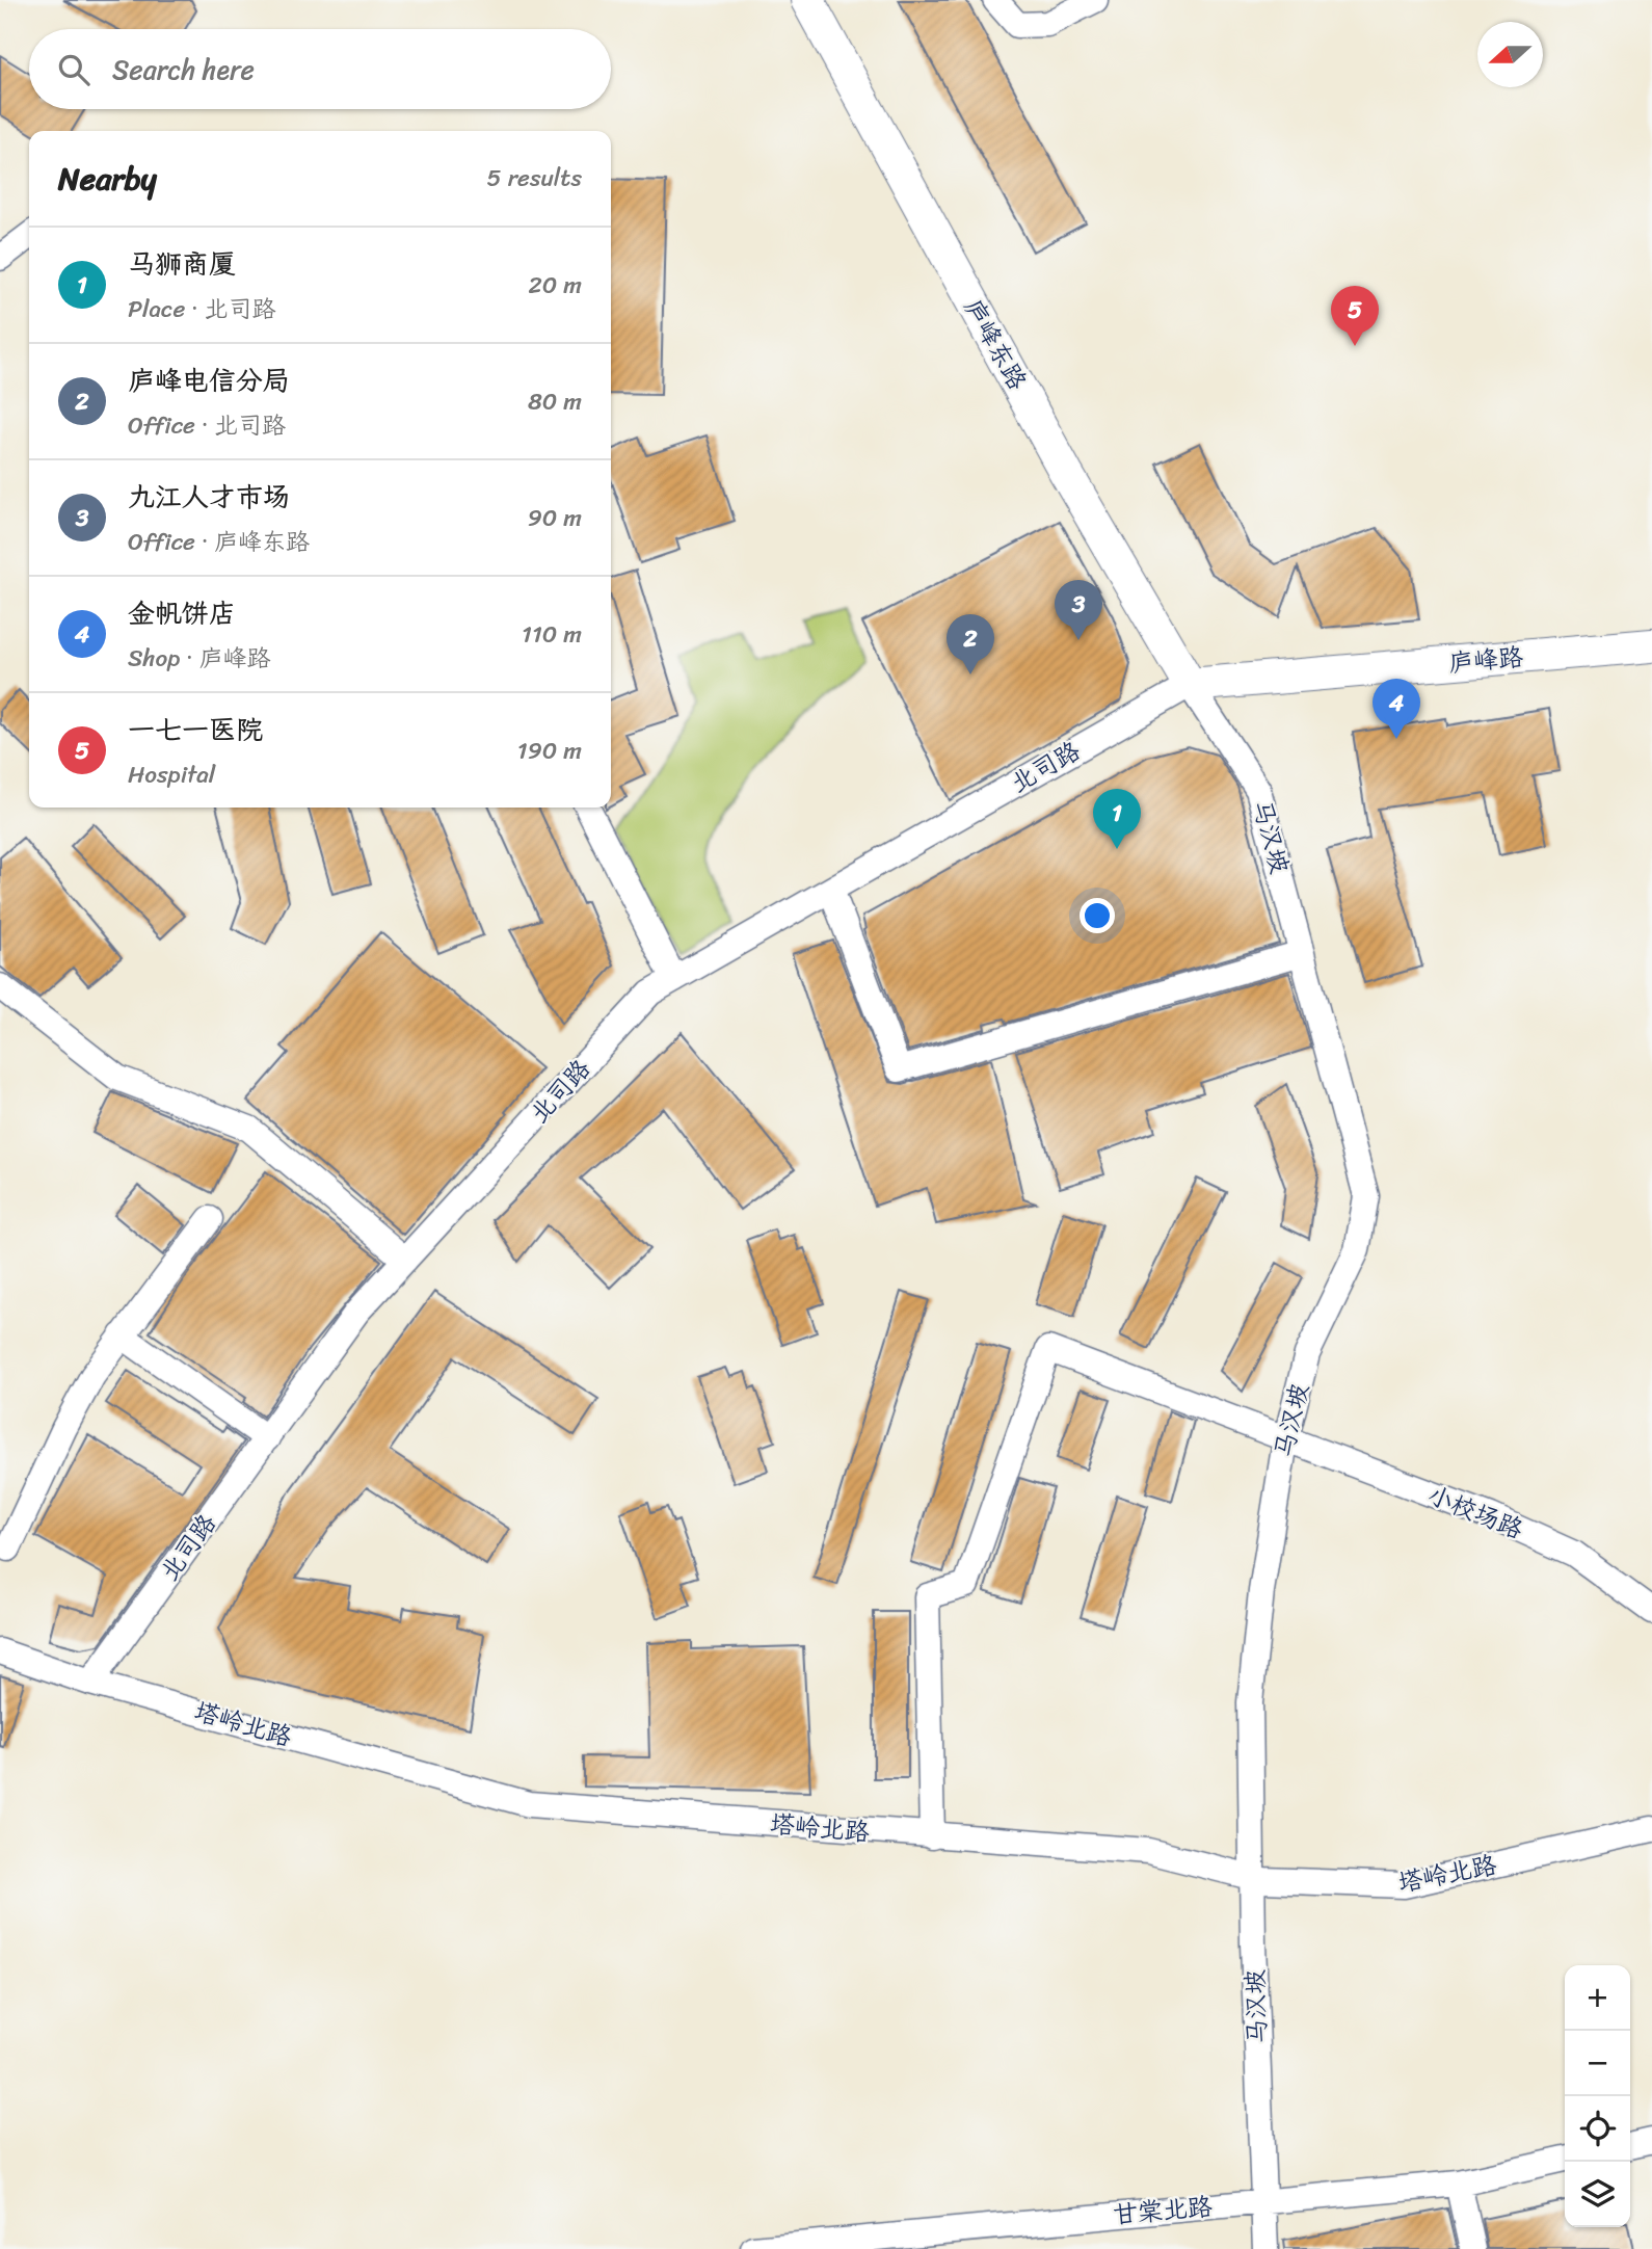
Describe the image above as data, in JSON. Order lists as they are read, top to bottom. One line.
{"streets":{"main road":["庐峰东路","庐峰路"],"street":["北司路","马汉坡","小校场路","塔岭北路","甘棠北路"]},"crossings":[["庐峰东路","庐峰路"],["庐峰东路","北司路"],["庐峰东路","马汉坡"],["庐峰路","北司路"],["庐峰路","马汉坡"],["北司路","马汉坡"],["北司路","塔岭北路"],["马汉坡","小校场路"],["马汉坡","塔岭北路"],["马汉坡","甘棠北路"],["小校场路","塔岭北路"]],"north":"left","page":{"search":"Search here","heading":["Nearby","5 results"],"list":[{"mark":"1","name":"马狮商厦","note":"Place · 北司路","value":"20 m"},{"mark":"2","name":"庐峰电信分局","note":"Office · 北司路","value":"80 m"},{"mark":"3","name":"九江人才市场","note":"Office · 庐峰东路","value":"90 m"},{"mark":"4","name":"金帆饼店","note":"Shop · 庐峰路","value":"110 m"},{"mark":"5","name":"一七一医院","note":"Hospital","value":"190 m"}],"pins":["5","3","2","4","1"],"map_buttons":["+","−"]}}
